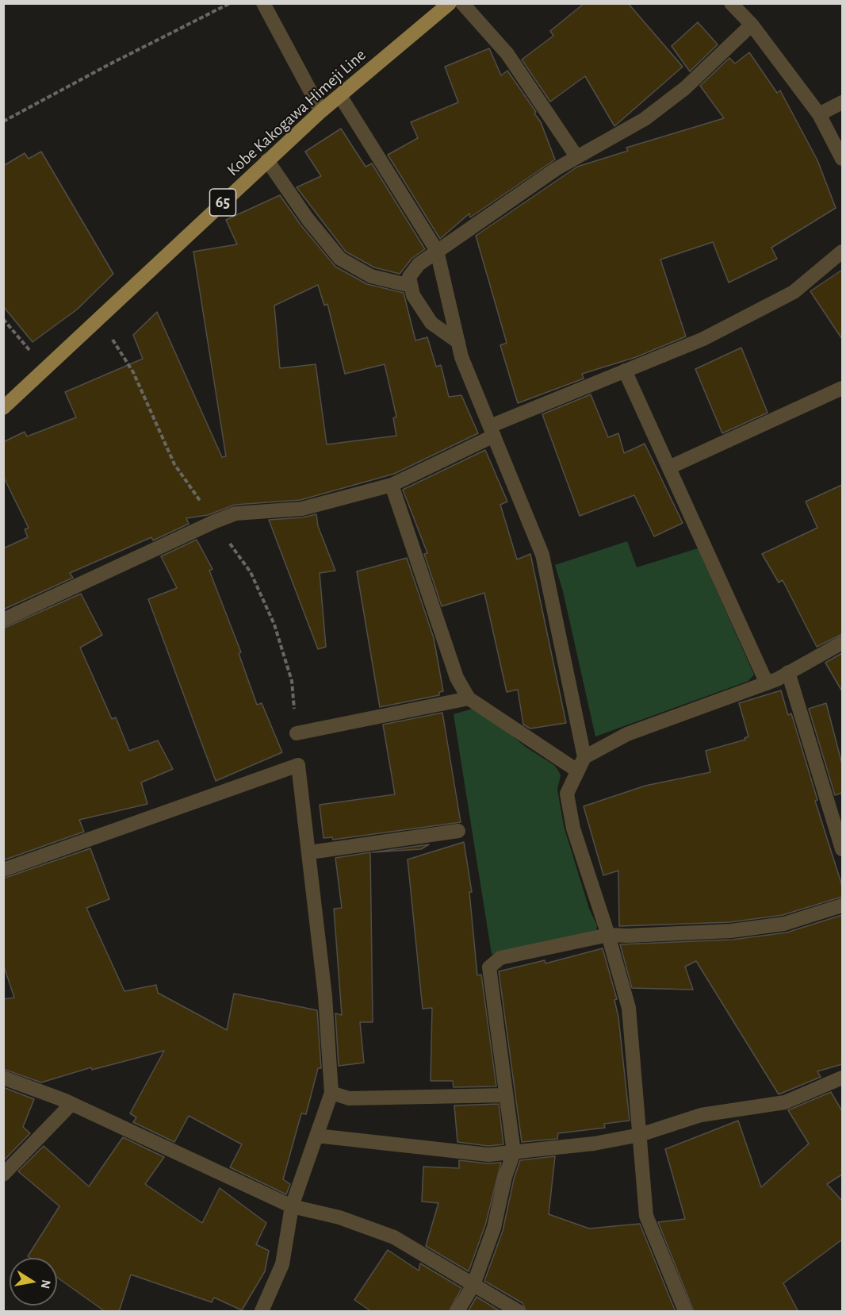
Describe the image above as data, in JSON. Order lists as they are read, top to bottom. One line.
{"streets":{"main road":["Kobe Kakogawa Himeji Line","65"]},"north":"right"}
